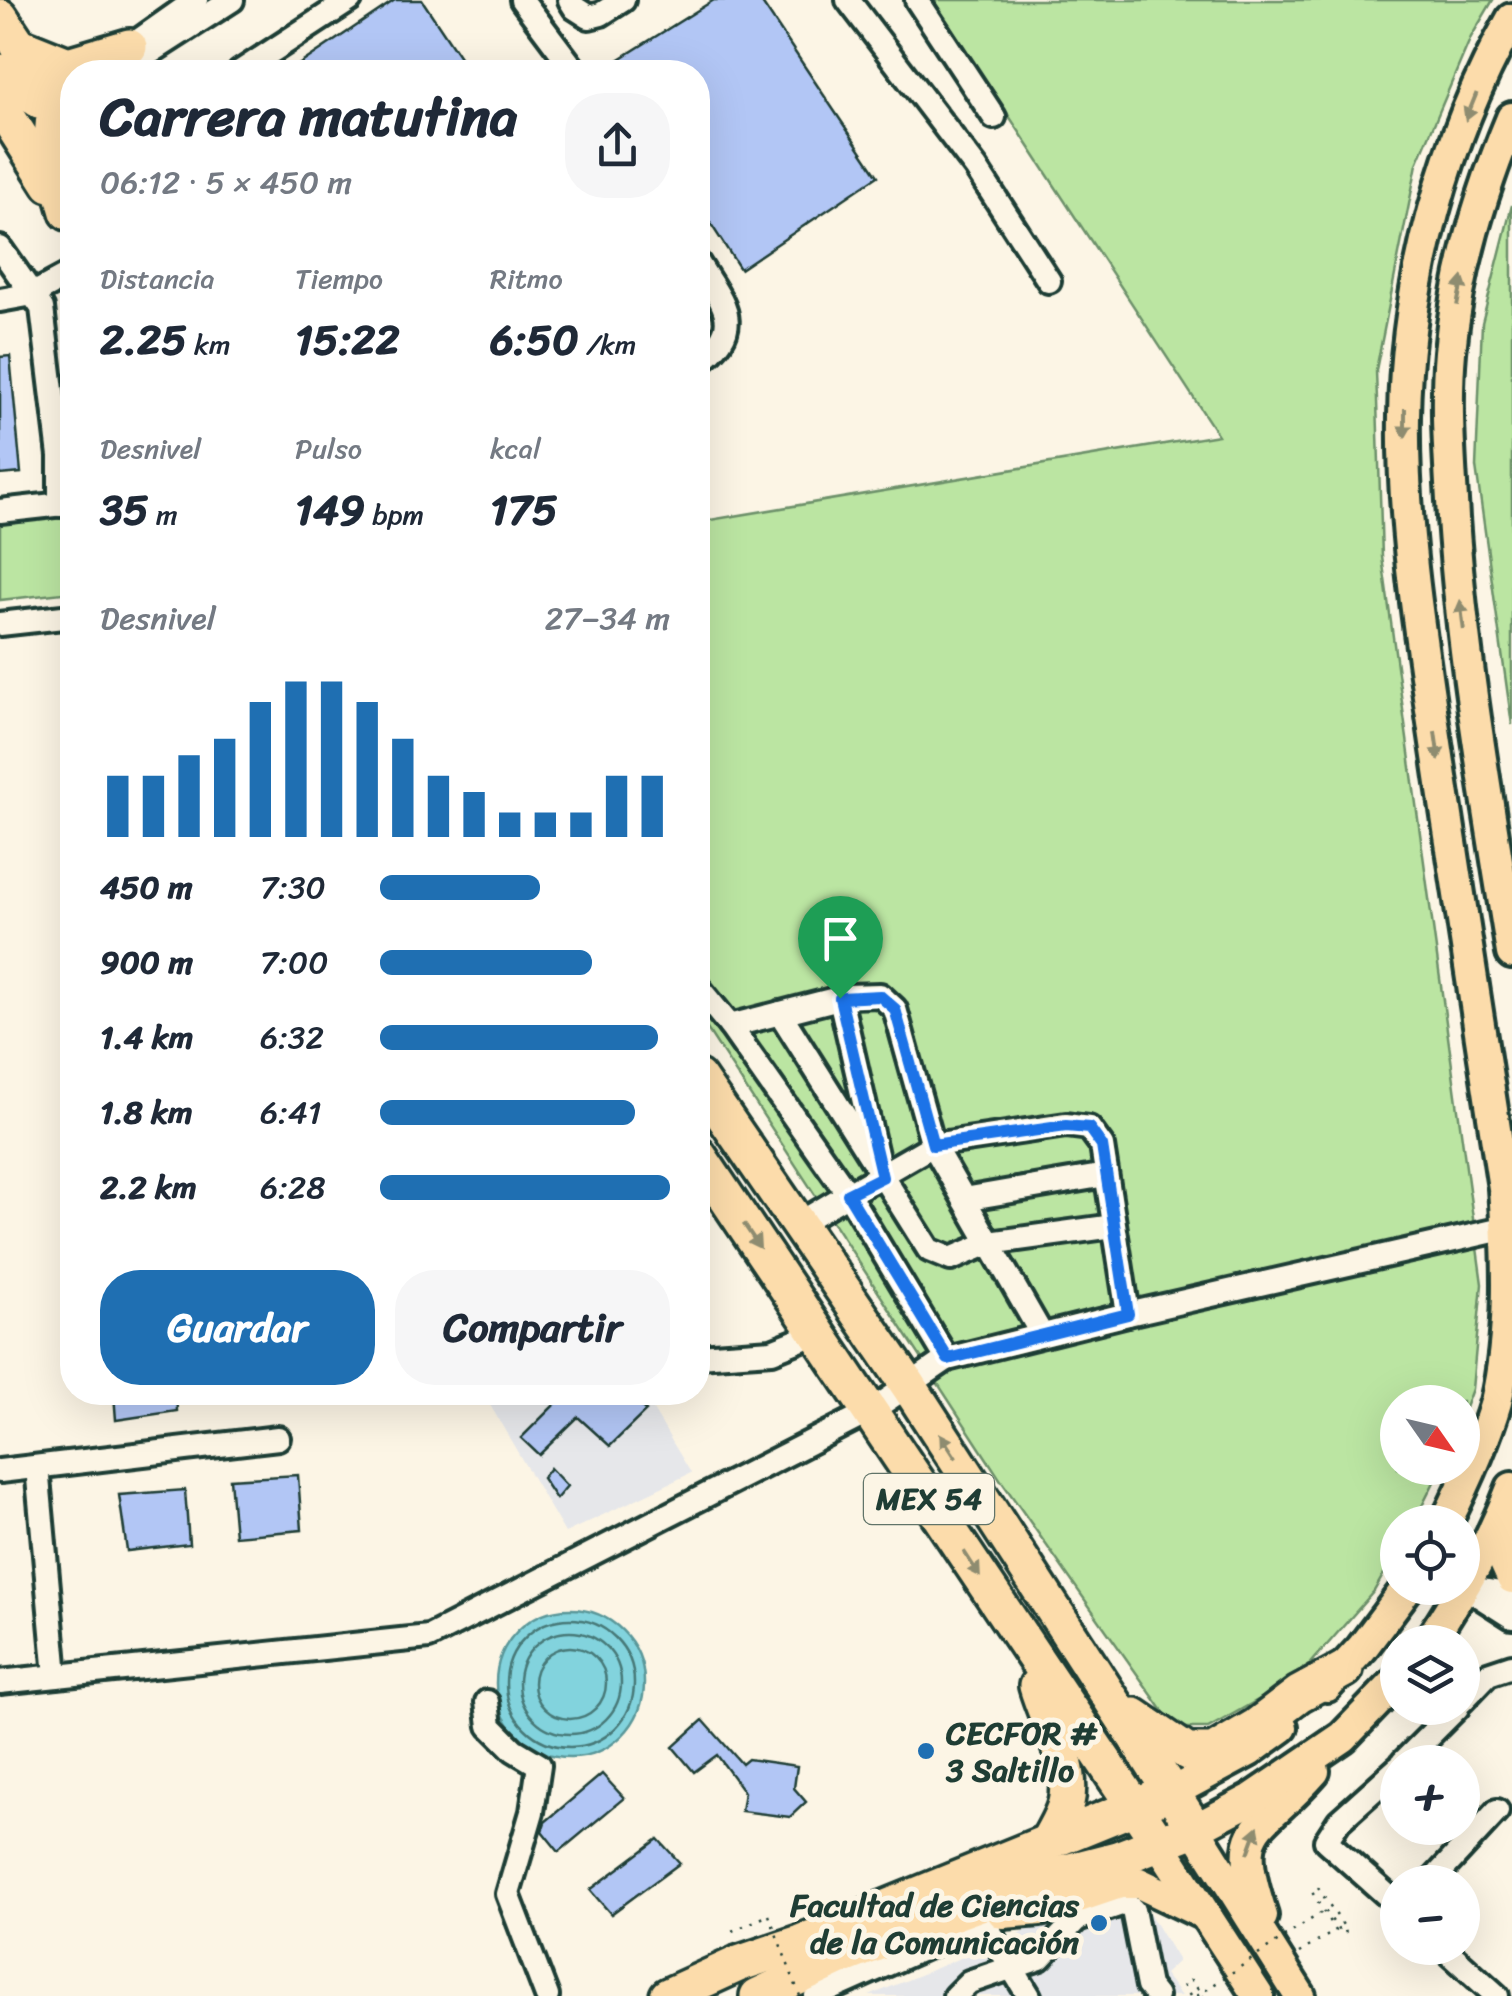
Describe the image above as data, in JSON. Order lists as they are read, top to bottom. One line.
{"streets":{"highway":["MEX 54"]},"places":["CECFOR # 3 Saltillo","Facultad de Ciencias de la Comunicación"],"north":"bottom right","page":{"heading":["Carrera matutina","06:12 · 5 × 450 m"],"stats":[["Distancia","2.25 km"],["Tiempo","15:22"],["Ritmo","6:50 /km"],["Desnivel","35 m"],["Pulso","149 bpm"],["kcal","175"]],"chart":["Desnivel","27–34 m"],"list":[{"name":"450 m","note":"7:30"},{"name":"900 m","note":"7:00"},{"name":"1.4 km","note":"6:32"},{"name":"1.8 km","note":"6:41"},{"name":"2.2 km","note":"6:28"}],"buttons":["Guardar","Compartir"],"map_buttons":["+","−"]}}
